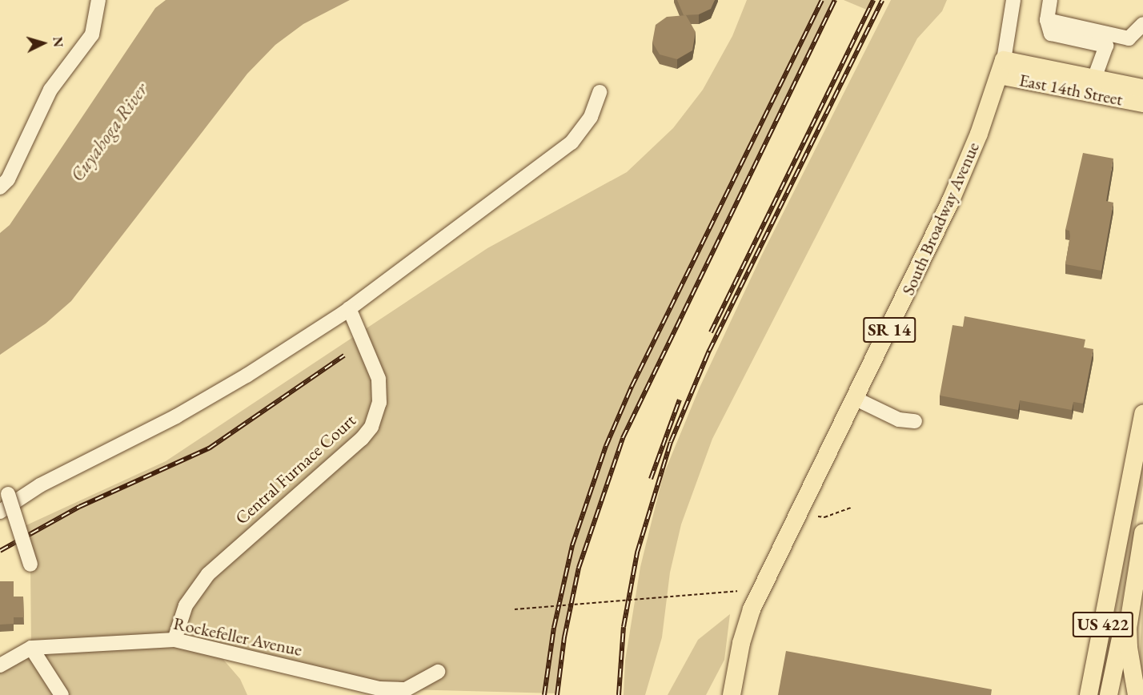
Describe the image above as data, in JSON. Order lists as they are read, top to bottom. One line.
{"streets":{"main road":["East 14th Street","South Broadway Avenue","SR 14","US 422"],"street":["Central Furnace Court","Rockefeller Avenue"]},"crossings":[["East 14th Street","South Broadway Avenue"],["Central Furnace Court","Rockefeller Avenue"]],"water":["Cuyahoga River"],"north":"right"}
